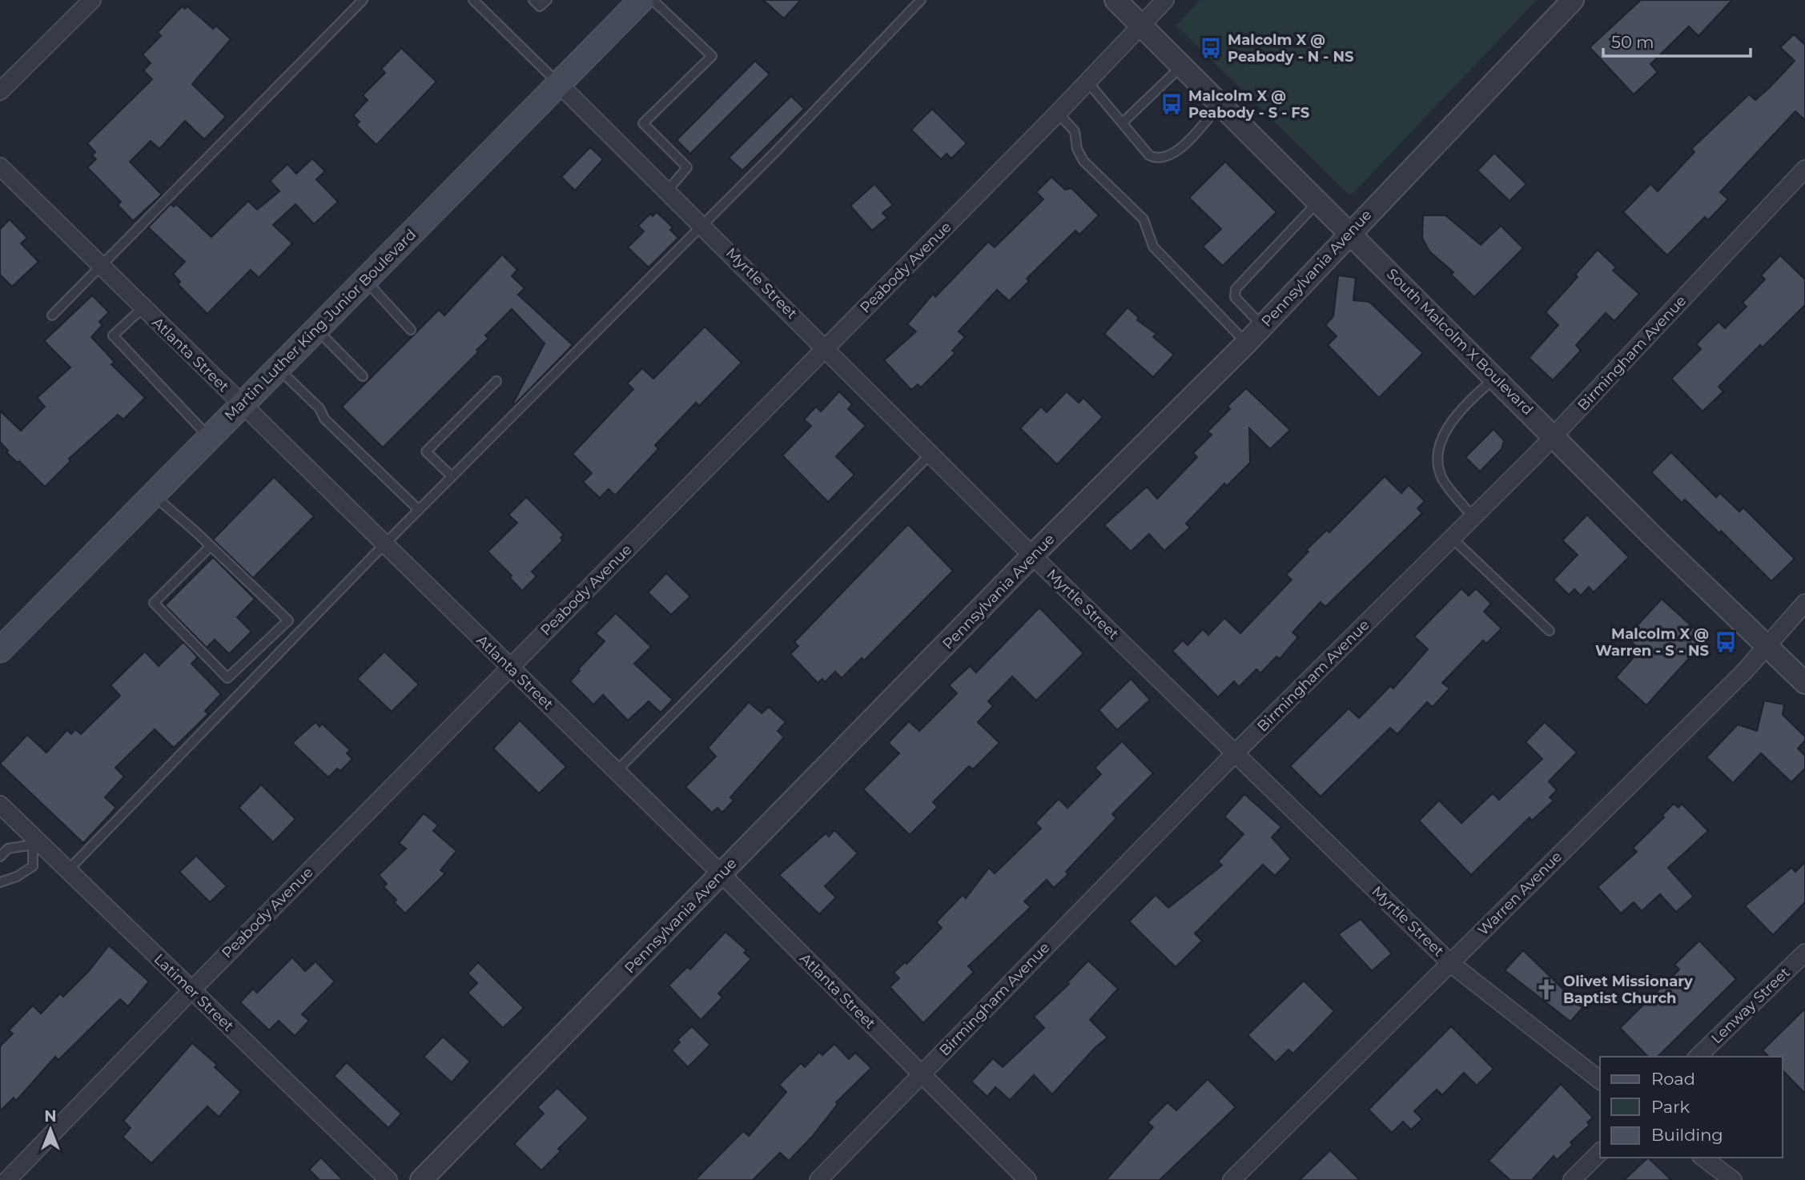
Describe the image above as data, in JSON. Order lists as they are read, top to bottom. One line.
{"streets":{"main road":["Martin Luther King Junior Boulevard"],"street":["Peabody Avenue","Pennsylvania Avenue","Myrtle Street","South Malcolm X Boulevard","Birmingham Avenue","Atlanta Street","Warren Avenue","Latimer Street","Lenway Street"]},"crossings":[["Peabody Avenue","Myrtle Street"],["Peabody Avenue","South Malcolm X Boulevard"],["Peabody Avenue","Atlanta Street"],["Peabody Avenue","Latimer Street"],["Pennsylvania Avenue","Myrtle Street"],["Pennsylvania Avenue","South Malcolm X Boulevard"],["Pennsylvania Avenue","Atlanta Street"],["Myrtle Street","Martin Luther King Junior Boulevard"],["Myrtle Street","Birmingham Avenue"],["Myrtle Street","Warren Avenue"],["Martin Luther King Junior Boulevard","Atlanta Street"],["South Malcolm X Boulevard","Birmingham Avenue"],["South Malcolm X Boulevard","Warren Avenue"],["Birmingham Avenue","Atlanta Street"]],"places":{"bus stop":["Malcolm X @ Peabody - N - NS","Malcolm X @ Peabody - S - FS","Malcolm X @ Warren - S - NS"],"church":["Olivet Missionary Baptist Church"]},"legend":["Road","Park","Building"],"scale_bar":"50 m","north":"top"}
